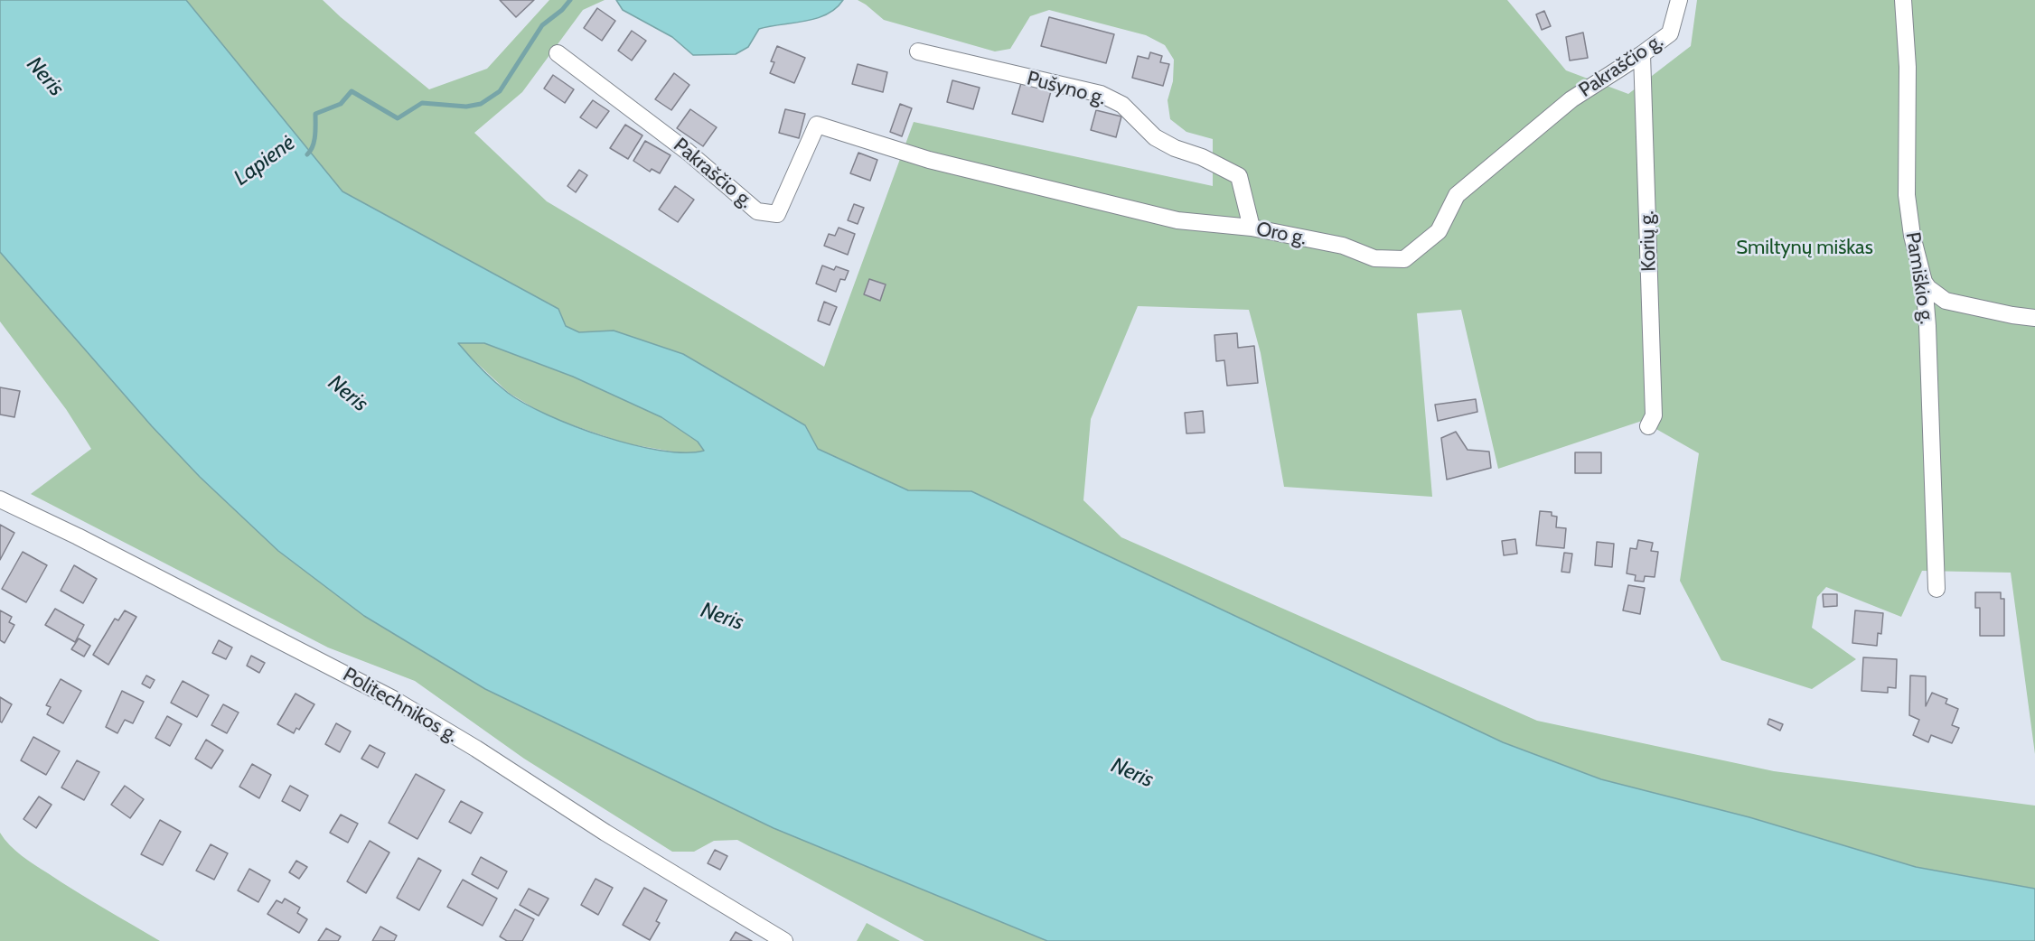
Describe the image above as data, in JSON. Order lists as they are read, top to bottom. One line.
{"streets":{"street":["Pakraščio g.","Pušyno g.","Oro g.","Korių g.","Pamiškio g.","Politechnikos g."]},"crossings":[["Pakraščio g.","Oro g."],["Pakraščio g.","Korių g."],["Pušyno g.","Oro g."]],"water":["Neris","Lapienė"],"parks":["Smiltynų miškas"]}
